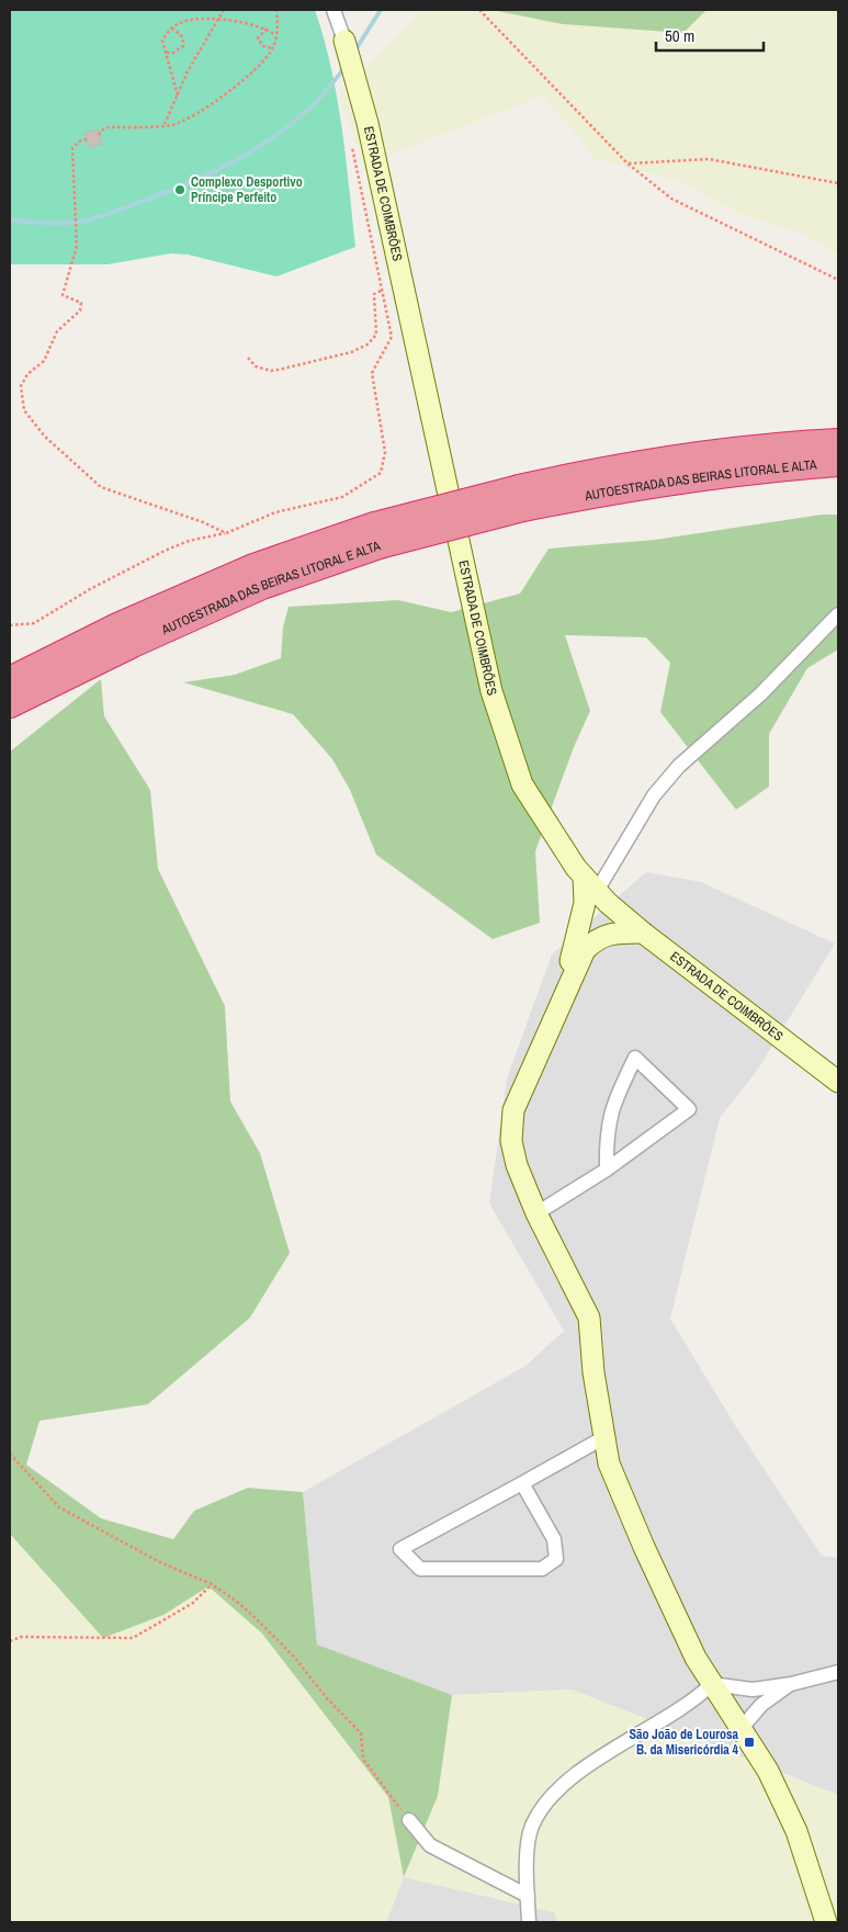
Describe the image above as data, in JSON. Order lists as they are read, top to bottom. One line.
{"streets":{"highway":["AUTOESTRADA DAS BEIRAS LITORAL E ALTA"],"street":["ESTRADA DE COIMBRÕES"]},"places":{"other":["Complexo Desportivo Príncipe Perfeito"],"transit":["São João de Lourosa B. da Misericórdia 4"]},"scale_bar":"50 m"}
